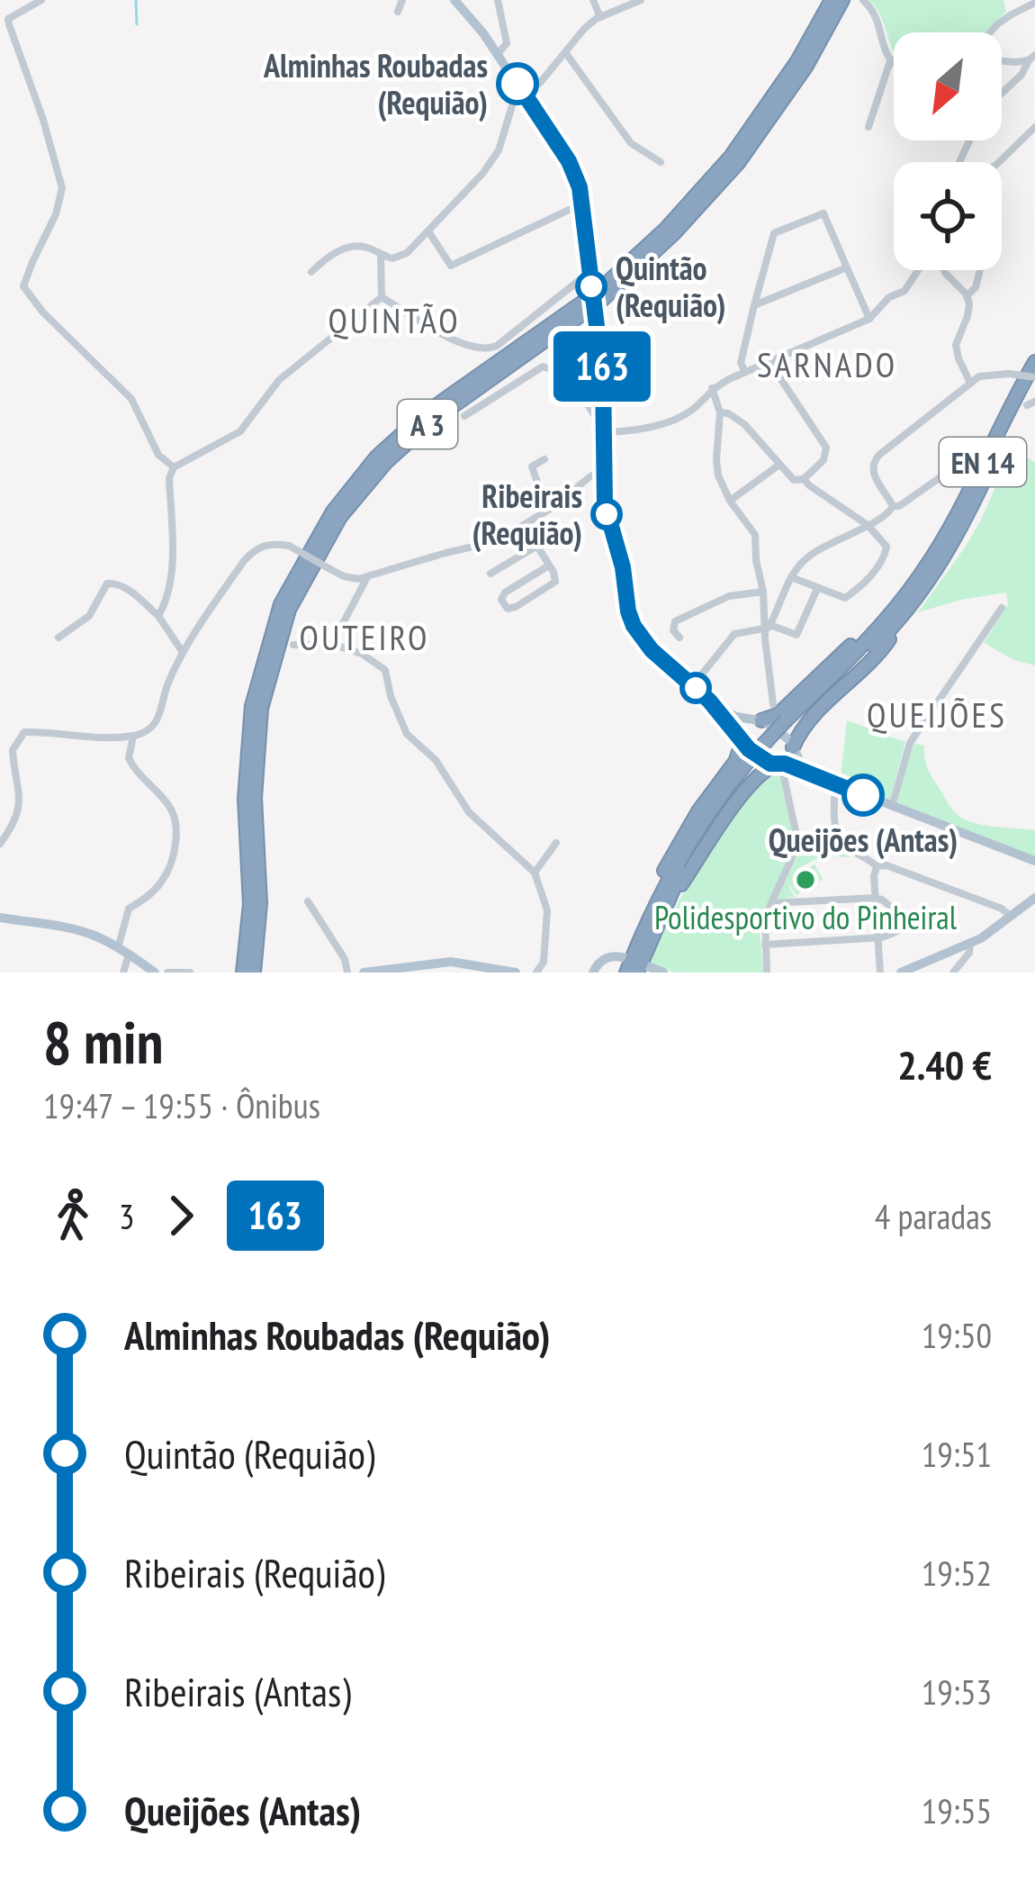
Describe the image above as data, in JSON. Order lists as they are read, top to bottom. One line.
{"streets":{"highway":["A 3","EN 14"]},"districts":["QUINTÃO","SARNADO","OUTEIRO","QUEIJÕES"],"places":["Alminhas Roubadas (Requião)","Quintão (Requião)","Ribeirais (Requião)","Queijões (Antas)","Polidesportivo do Pinheiral"],"lines":["bus line 163"],"north":"bottom left","page":{"on_map":"163","heading":["8 min","19:47 – 19:55 · Ônibus","2.40 €"],"legs":["3","163","4 paradas"],"list":[{"name":"Alminhas Roubadas (Requião)","value":"19:50"},{"name":"Quintão (Requião)","value":"19:51"},{"name":"Ribeirais (Requião)","value":"19:52"},{"name":"Ribeirais (Antas)","value":"19:53"},{"name":"Queijões (Antas)","value":"19:55"}]}}
